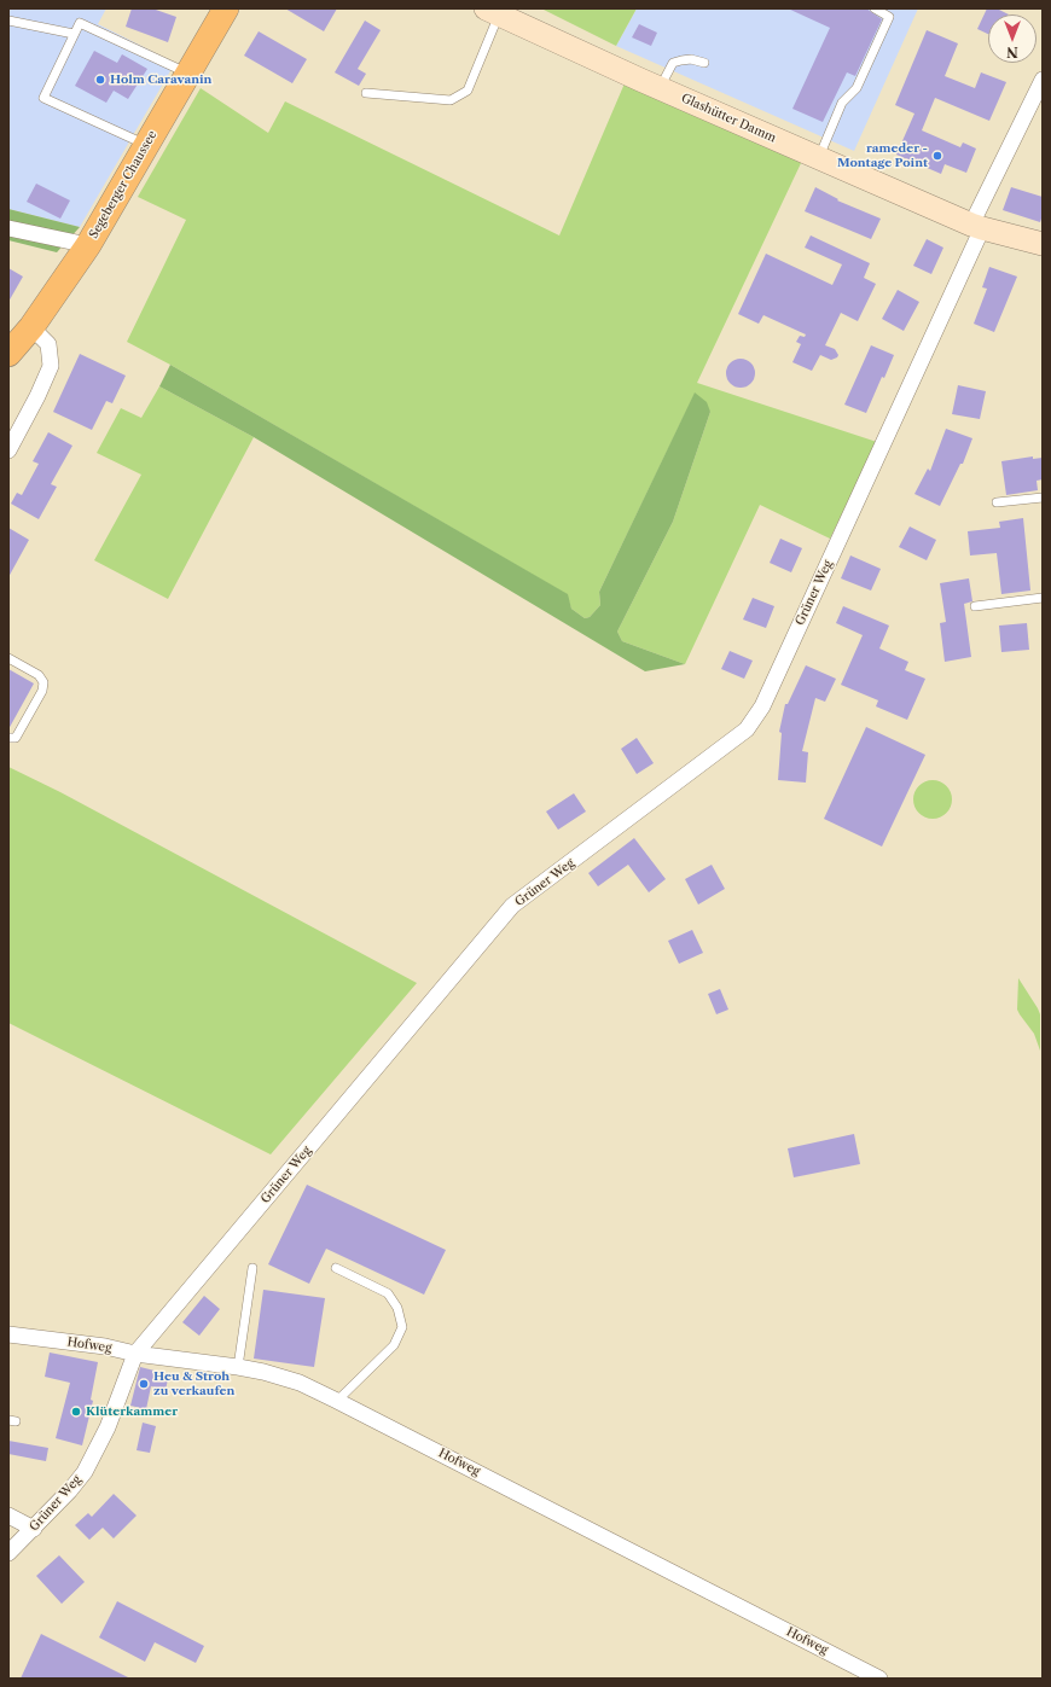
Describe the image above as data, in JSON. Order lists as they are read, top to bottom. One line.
{"streets":{"main road":["Segeberger Chaussee"],"street":["Glashütter Damm","Grüner Weg","Hofweg"]},"crossings":[["Glashütter Damm","Grüner Weg"],["Grüner Weg","Hofweg"]],"places":["Holm Caravanin","rameder - Montage Point","Heu & Stroh zu verkaufen","Klüterkammer"],"north":"bottom"}
